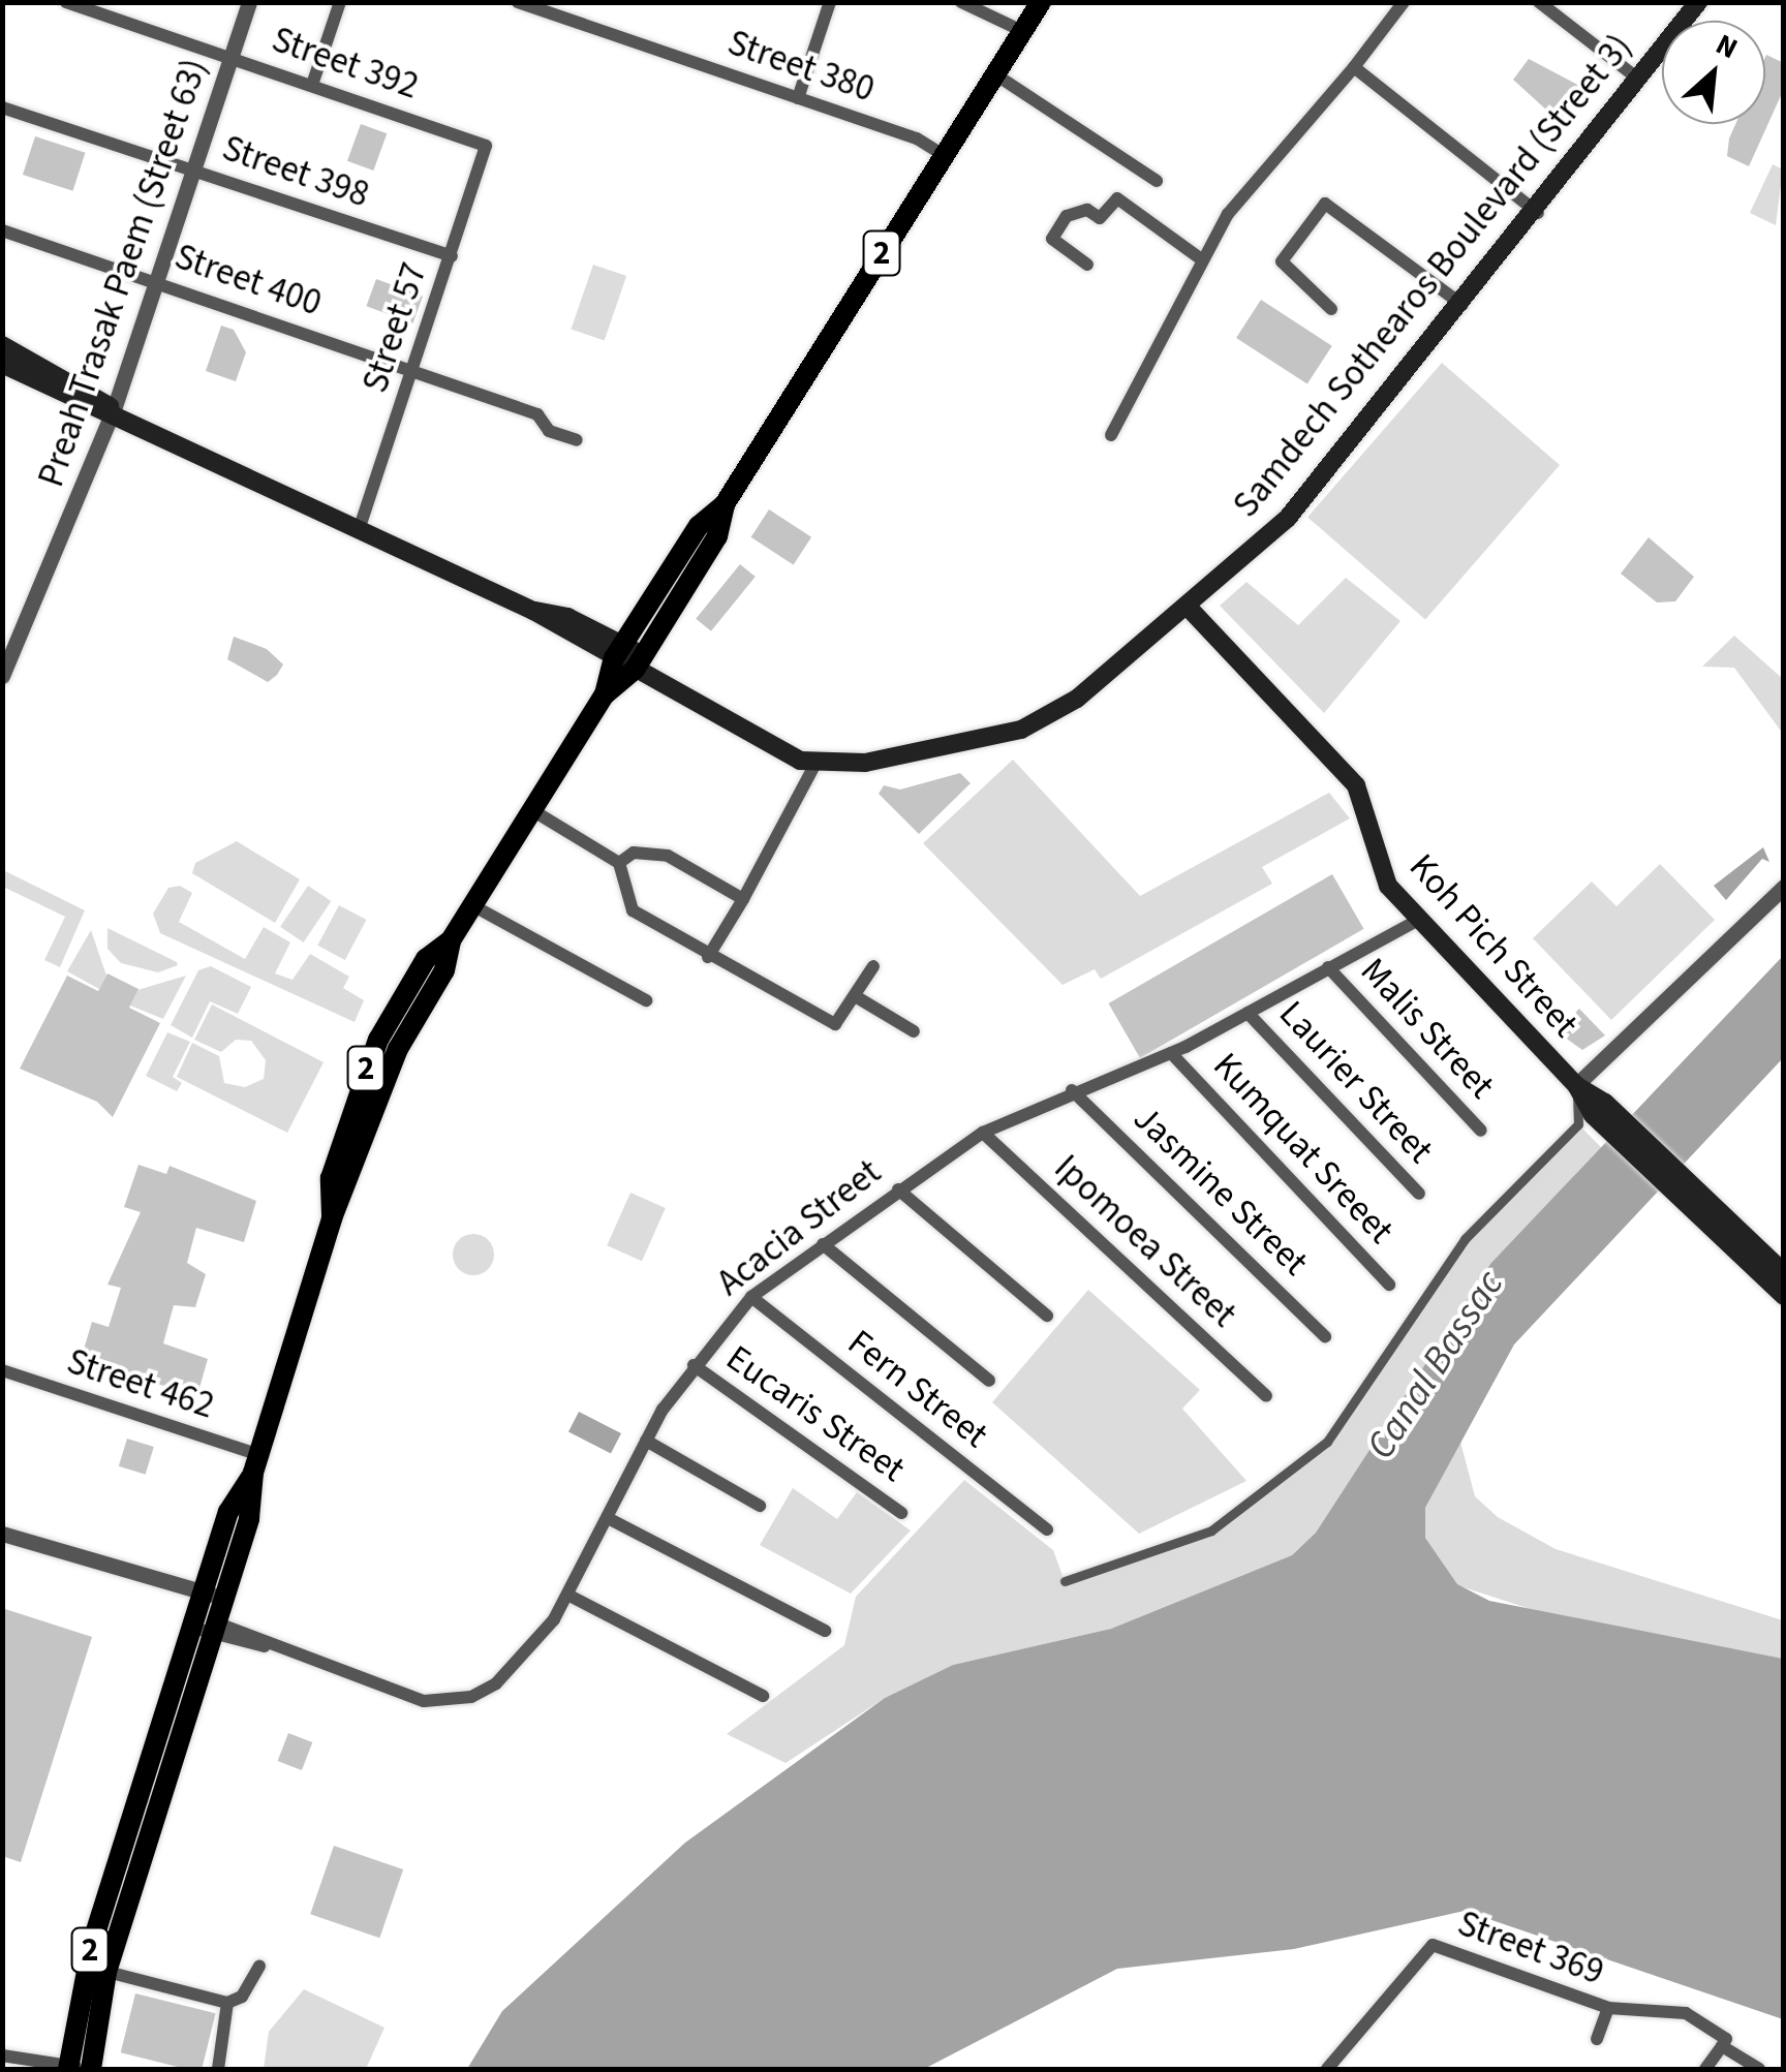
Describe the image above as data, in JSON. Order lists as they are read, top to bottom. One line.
{"streets":{"main road":["2","Samdech Sothearos Boulevard (Street 3)","Koh Pich Street"],"street":["Street 392","Street 380","Street 398","Preah Trasak Paem (Street 63)","Street 400","Street 57","Malis Street","Laurier Street","Kumquat Sreeet","Jasmine Street","Acacia Street","Ipomoea Street","Street 462","Fern Street","Eucaris Street","Street 369"]},"crossings":[["Street 392","Preah Trasak Paem (Street 63)"],["Street 392","Street 57"],["Street 380","2"],["Street 398","Preah Trasak Paem (Street 63)"],["Street 398","Street 57"],["2","Acacia Street"],["2","Street 462"],["Preah Trasak Paem (Street 63)","Street 400"],["Samdech Sothearos Boulevard (Street 3)","Koh Pich Street"],["Street 400","Street 57"],["Koh Pich Street","Acacia Street"],["Malis Street","Acacia Street"],["Laurier Street","Acacia Street"],["Kumquat Sreeet","Acacia Street"],["Jasmine Street","Acacia Street"],["Acacia Street","Ipomoea Street"],["Acacia Street","Fern Street"],["Acacia Street","Eucaris Street"]],"water":["Canal Bassac"],"north":"top right"}
